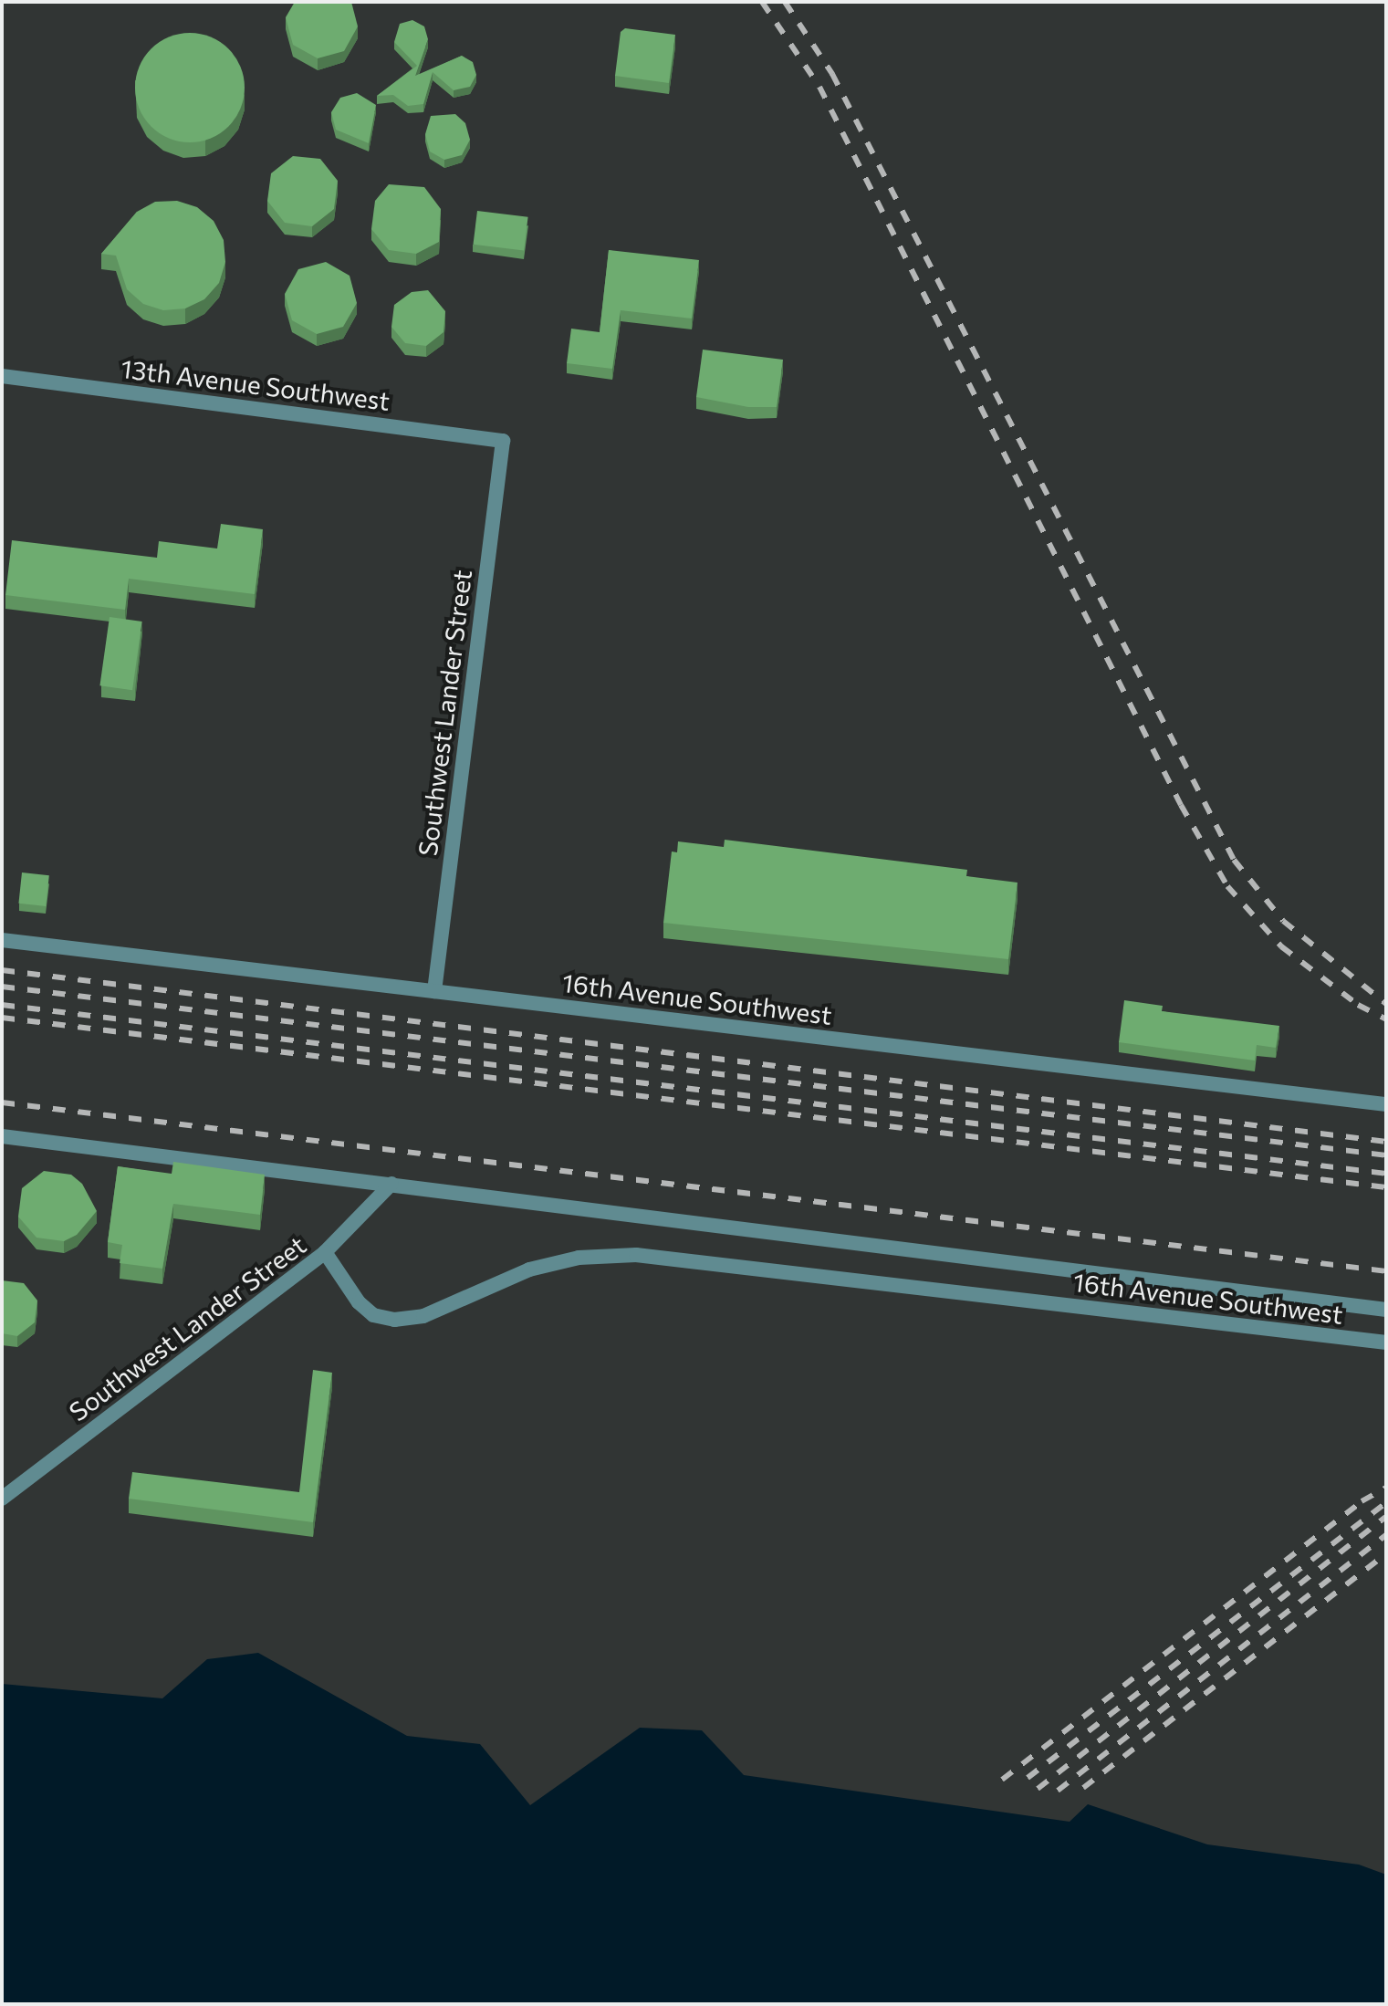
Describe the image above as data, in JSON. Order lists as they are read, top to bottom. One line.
{"streets":{"street":["13th Avenue Southwest","Southwest Lander Street","16th Avenue Southwest"]},"crossings":[["13th Avenue Southwest","Southwest Lander Street"],["Southwest Lander Street","16th Avenue Southwest"]]}
